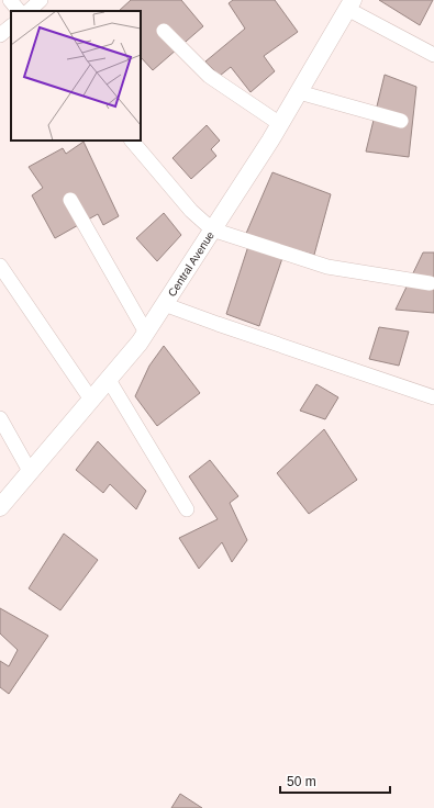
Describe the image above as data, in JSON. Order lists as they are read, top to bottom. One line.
{"streets":{"street":["Central Avenue"]},"scale_bar":"50 m"}
